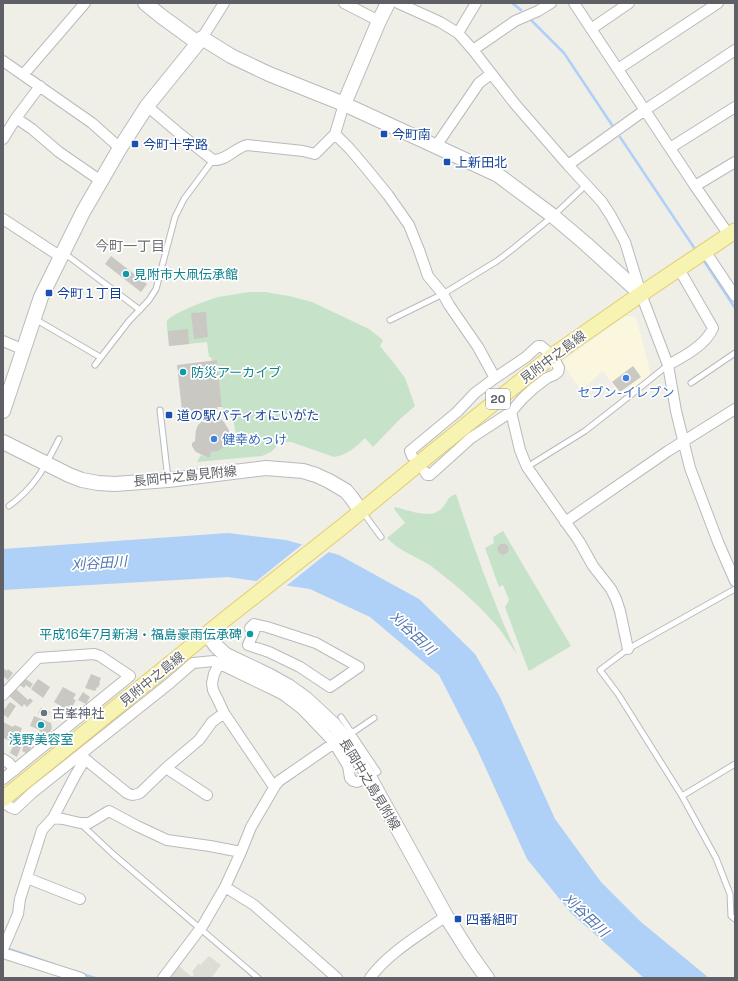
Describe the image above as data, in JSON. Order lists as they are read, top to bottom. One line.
{"streets":{"main road":["見附中之島線","20"],"street":["長岡中之島見附線"]},"crossings":[["見附中之島線","20"],["見附中之島線","長岡中之島見附線"],["20","長岡中之島見附線"]],"districts":["今町一丁目"],"water":["刈谷田川"],"places":{"transit":["今町南","今町十字路","上新田北","今町１丁目","道の駅パティオにいがた","四番組町"],"other":["見附市大凧伝承館","防災アーカイブ","セブン-イレブン","健幸めっけ","平成16年7月新潟・福島豪雨伝承碑","古峯神社","浅野美容室"]}}
